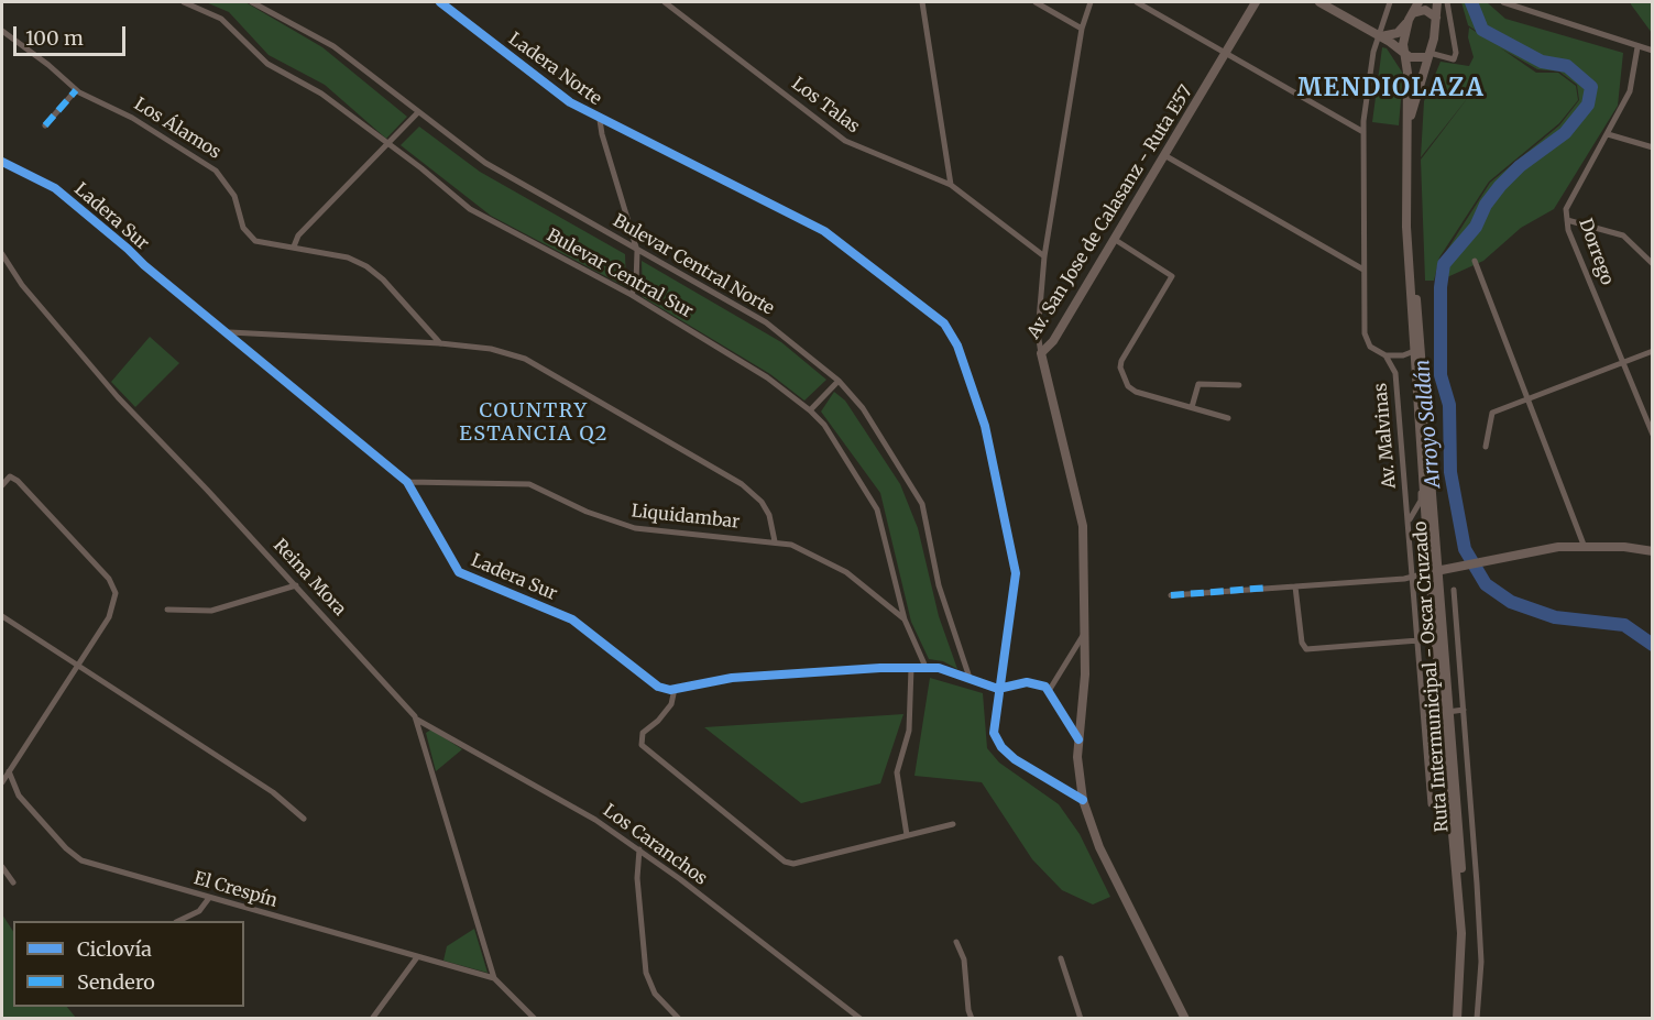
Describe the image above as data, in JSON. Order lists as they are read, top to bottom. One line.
{"streets":{"main road":["Av. San Jose de Calasanz - Ruta E57","Ruta Intermunicipal - Oscar Cruzado"],"street":["Ladera Norte","Los Talas","Los Álamos","Ladera Sur","Dorrego","Bulevar Central Norte","Bulevar Central Sur","Av. Malvinas","Liquidambar","Reina Mora","Los Caranchos","El Crespín"]},"crossings":[["Ladera Norte","Av. San Jose de Calasanz - Ruta E57"],["Ladera Sur","Liquidambar"],["Bulevar Central Sur","Liquidambar"],["Reina Mora","Los Caranchos"],["Reina Mora","El Crespín"]],"districts":["MENDIOLAZA","COUNTRY ESTANCIA Q2"],"water":["Arroyo Saldán"],"legend":["Ciclovía","Sendero"],"scale_bar":"100 m"}
